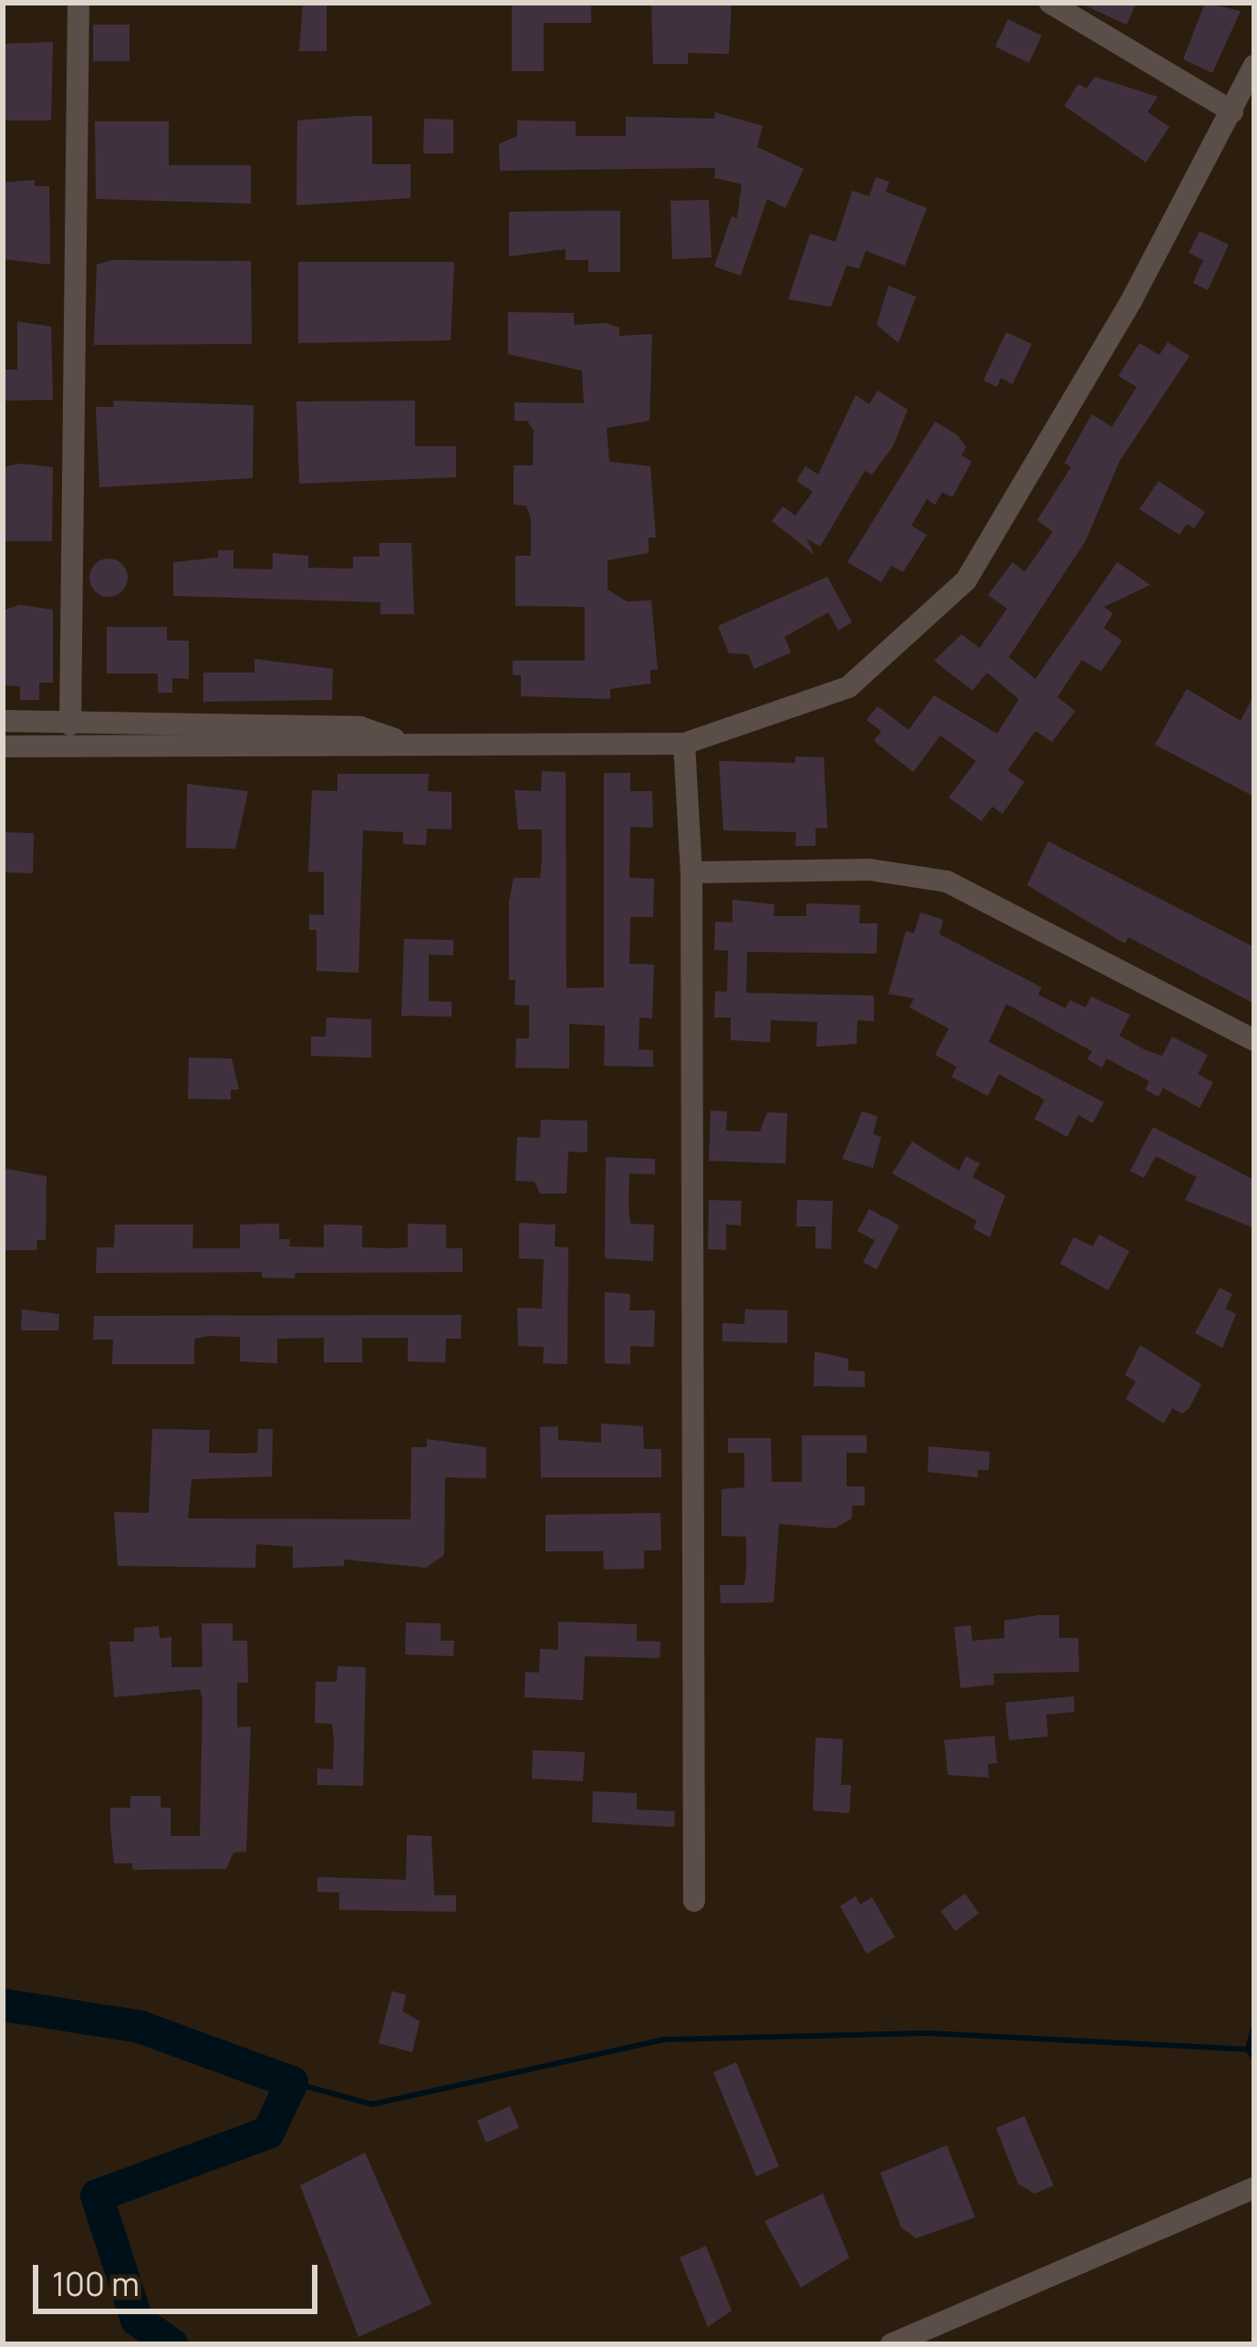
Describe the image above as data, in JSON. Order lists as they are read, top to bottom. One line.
{"scale_bar":"100 m"}
